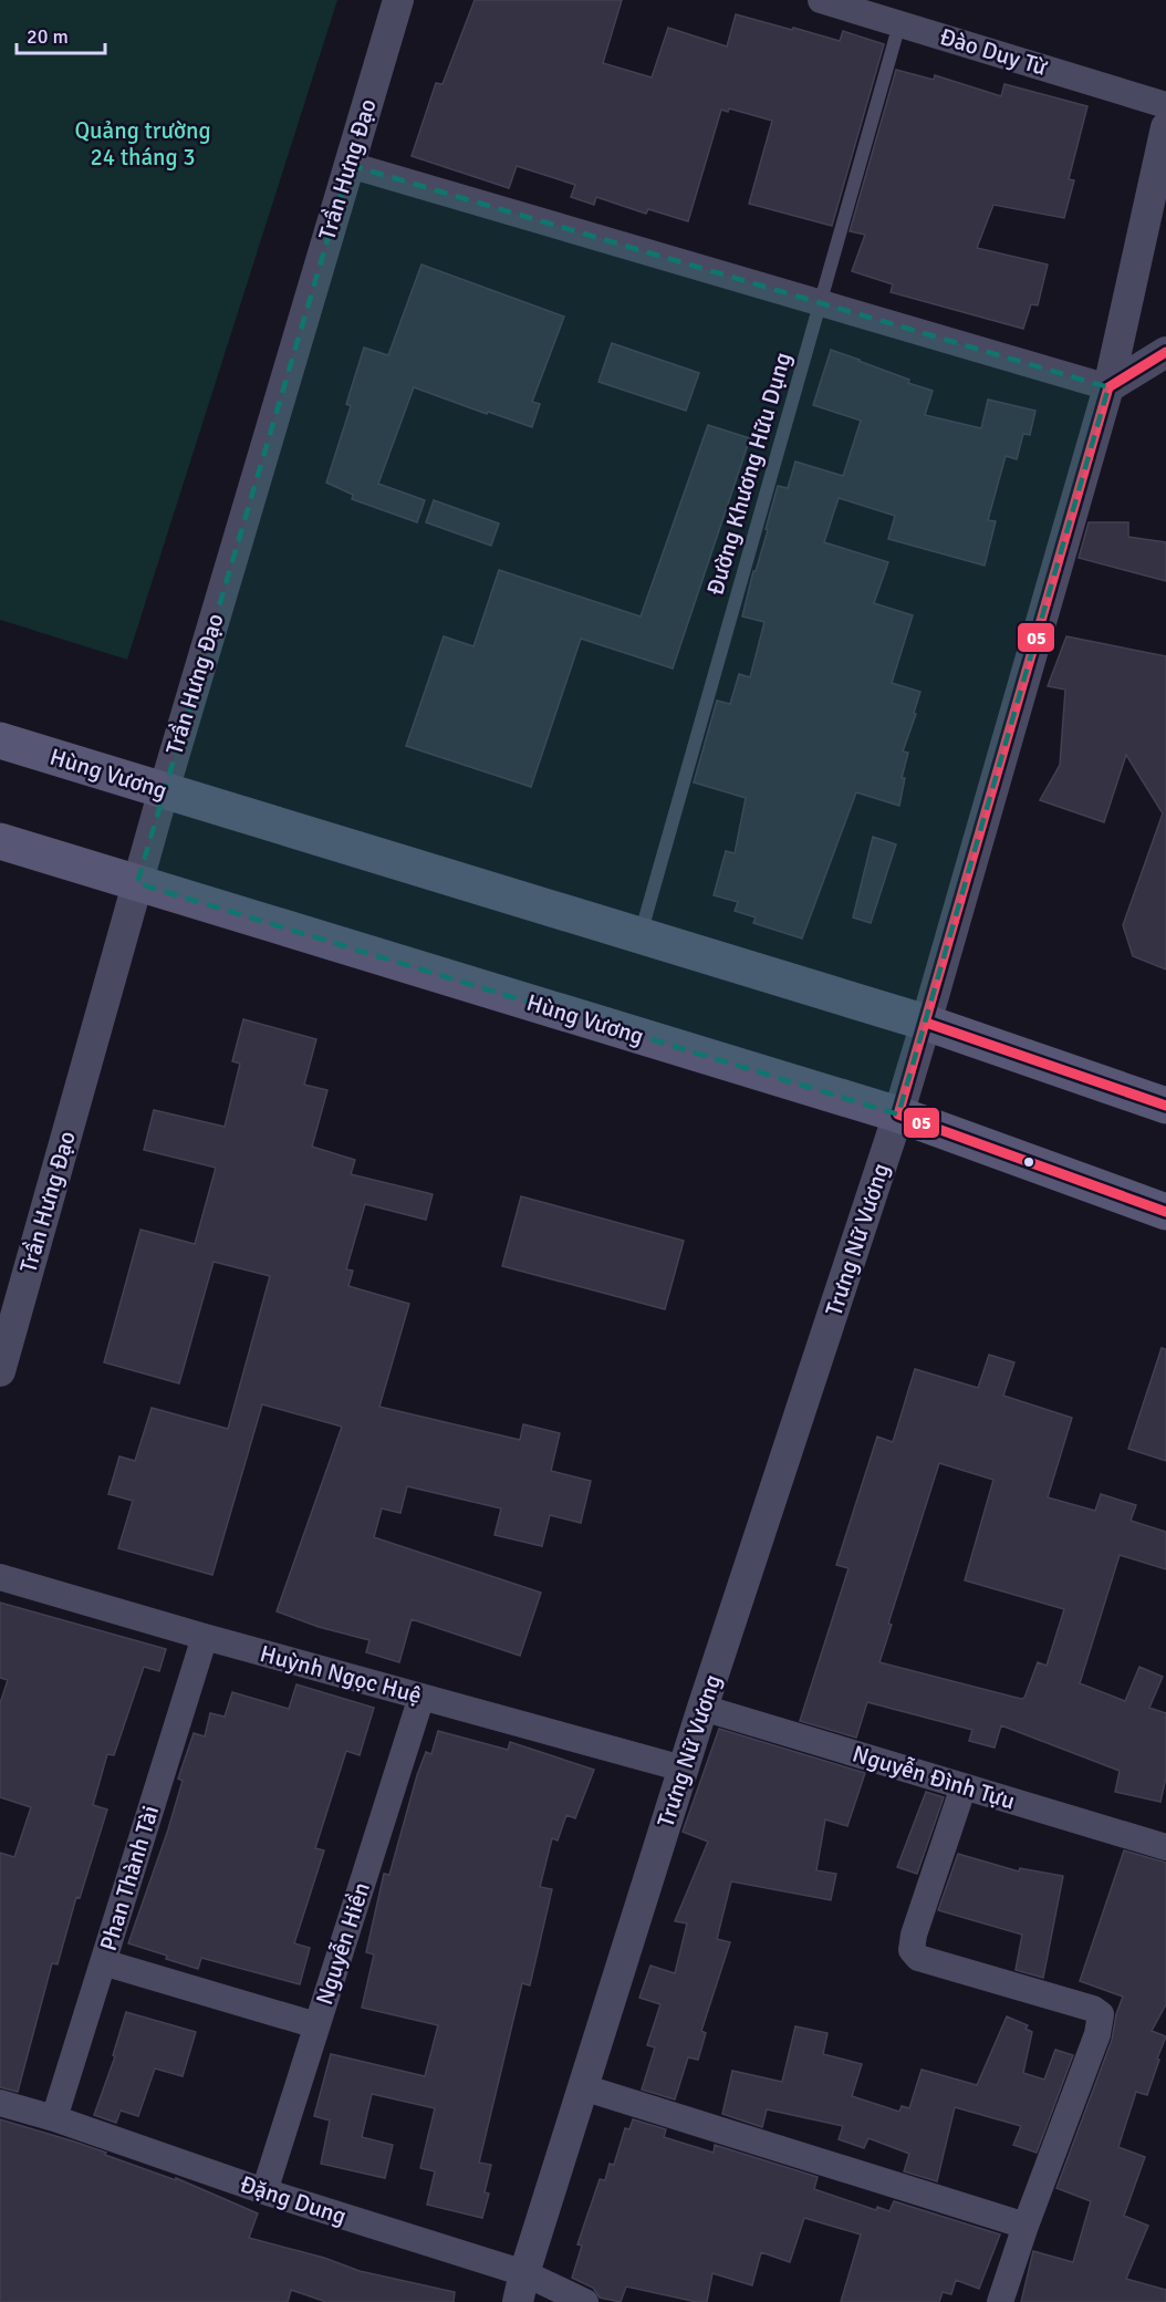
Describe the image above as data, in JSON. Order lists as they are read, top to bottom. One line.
{"streets":{"main road":["Hùng Vương"],"street":["Đào Duy Từ","Trần Hưng Đạo","Trưng Nữ Vương","Huỳnh Ngọc Huệ","Nguyễn Đình Tựu","Phan Thành Tài","Nguyễn Hiền","Đặng Dung"],"lane":["Đường Khương Hữu Dụng"]},"crossings":[["Đào Duy Từ","Đường Khương Hữu Dụng"],["Trần Hưng Đạo","Hùng Vương"],["Đường Khương Hữu Dụng","Hùng Vương"],["Hùng Vương","Trưng Nữ Vương"],["Trưng Nữ Vương","Huỳnh Ngọc Huệ"],["Trưng Nữ Vương","Nguyễn Đình Tựu"],["Trưng Nữ Vương","Đặng Dung"],["Huỳnh Ngọc Huệ","Phan Thành Tài"],["Huỳnh Ngọc Huệ","Nguyễn Hiền"],["Phan Thành Tài","Đặng Dung"],["Nguyễn Hiền","Đặng Dung"]],"parks":["Quảng trường 24 tháng 3"],"lines":["transit line 05"],"scale_bar":"20 m"}
